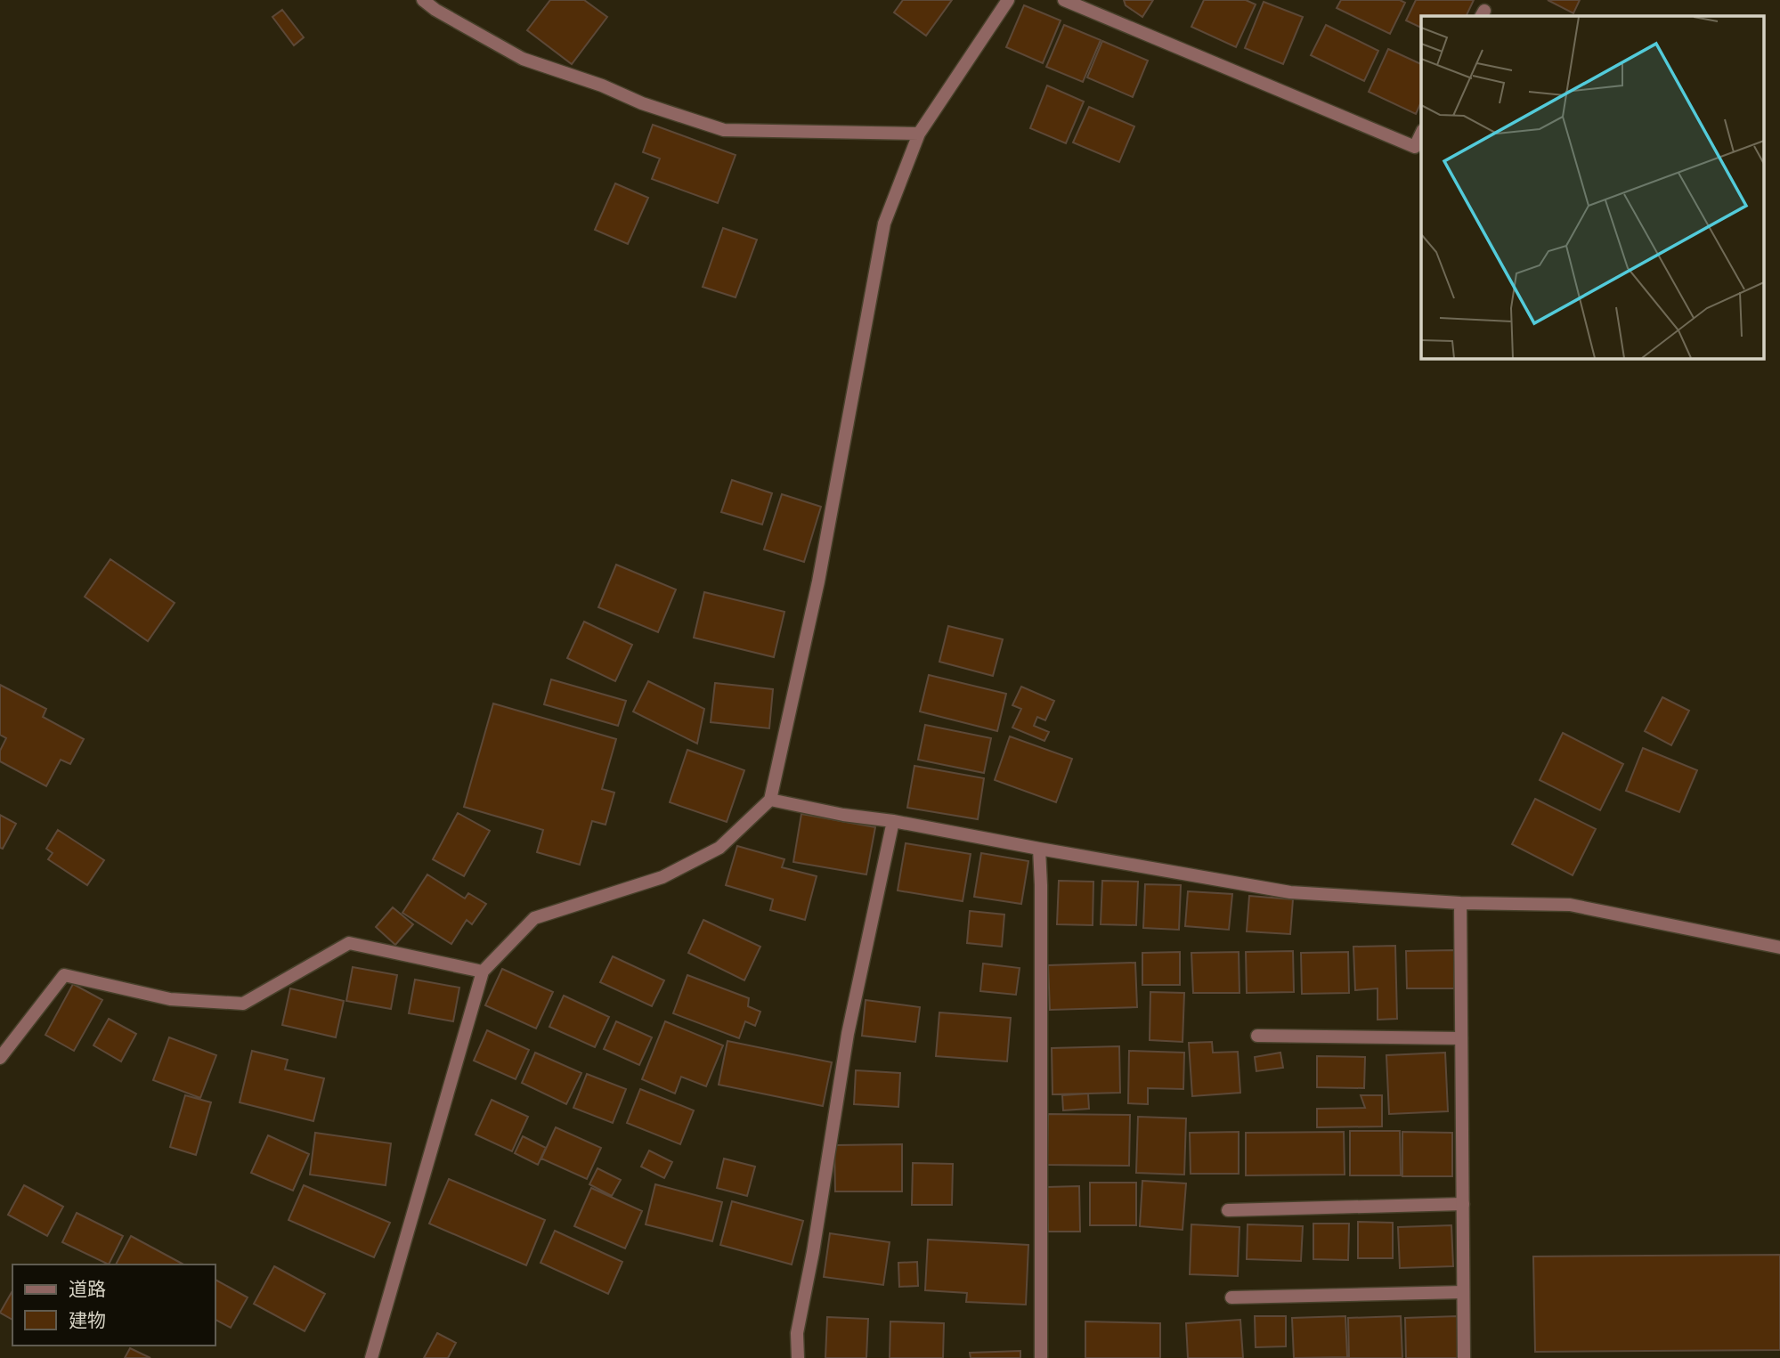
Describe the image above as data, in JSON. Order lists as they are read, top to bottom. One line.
{"legend":["道路","建物"]}
